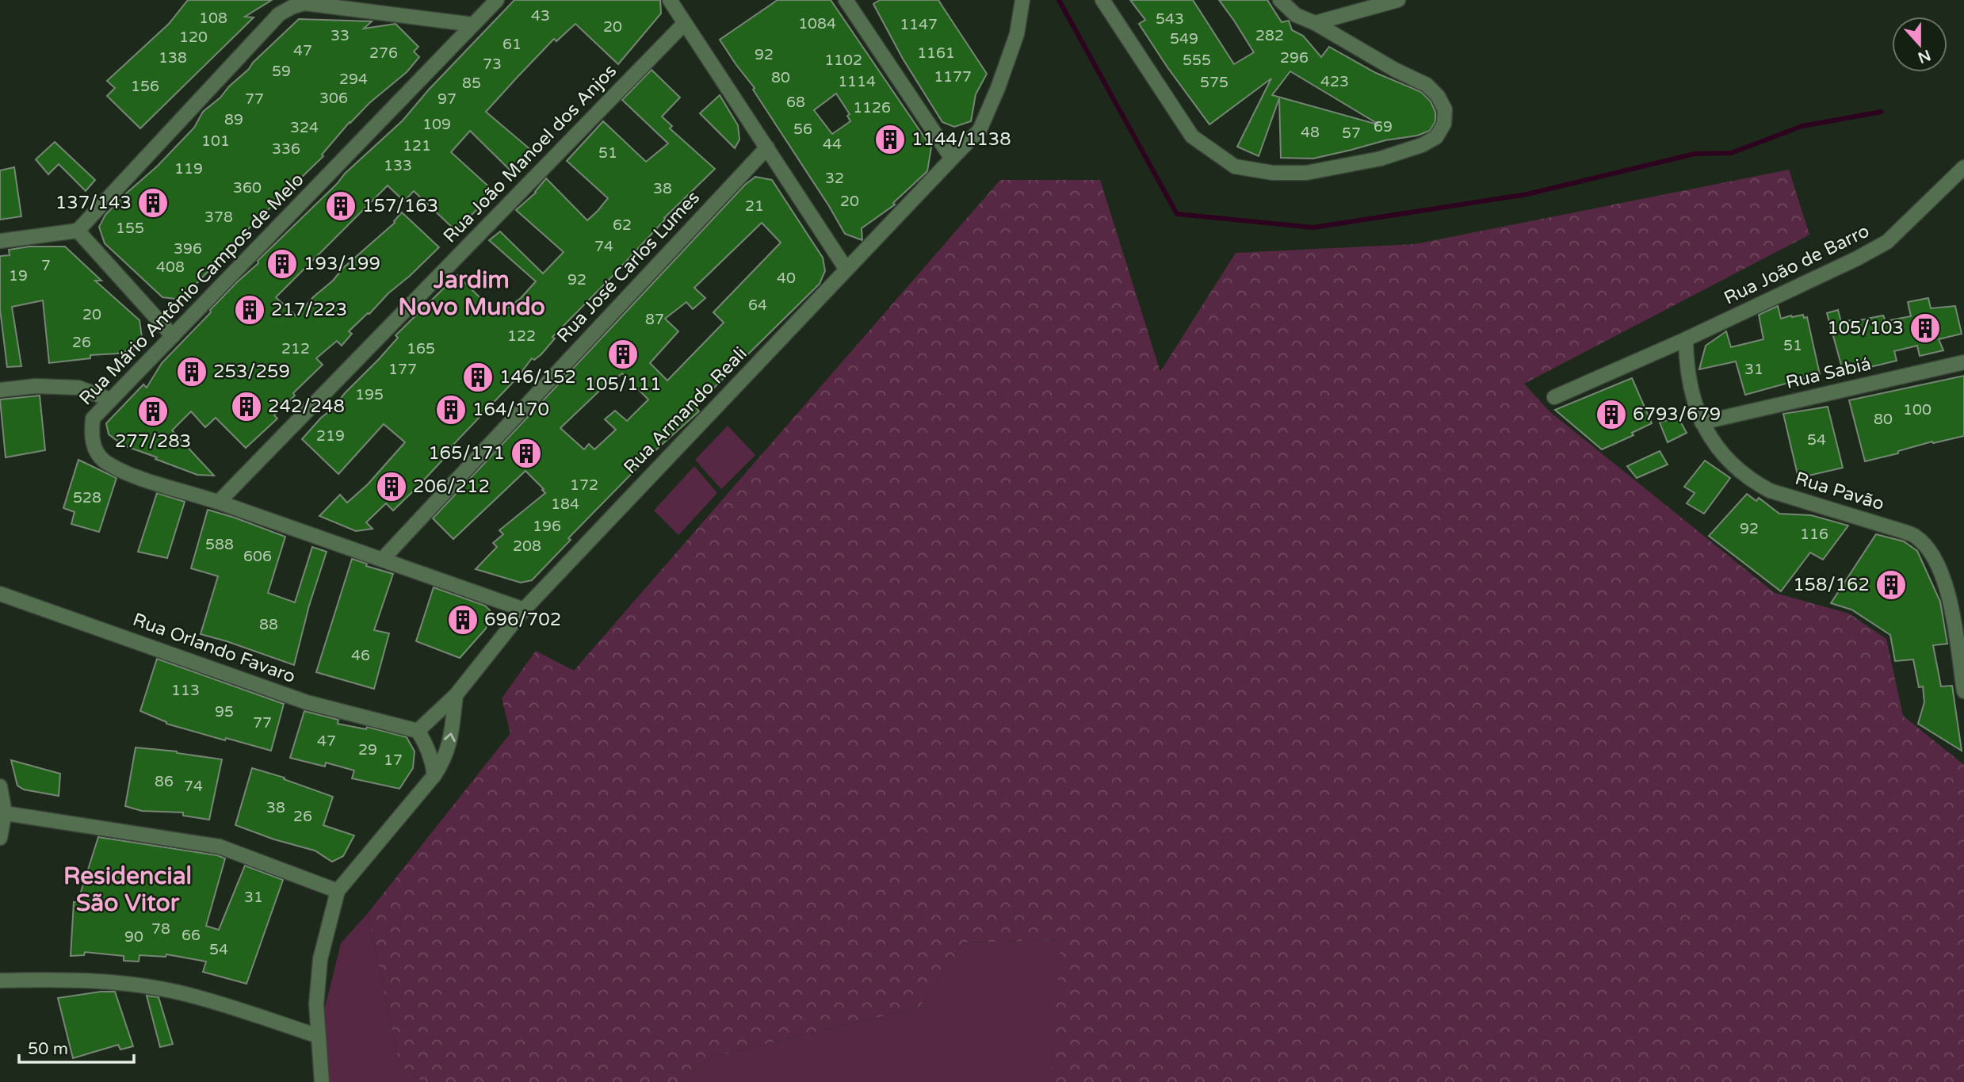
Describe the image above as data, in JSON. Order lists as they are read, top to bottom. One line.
{"streets":{"street":["Rua João Manoel dos Anjos","Rua João de Barro","Rua José Carlos Lumes","Rua Mário Antônio Campos de Melo","Rua Sabiá","Rua Armando Reali","Rua Pavão","Rua Orlando Favaro"]},"crossings":[["Rua João Manoel dos Anjos","Rua Mário Antônio Campos de Melo"],["Rua João de Barro","Rua Pavão"],["Rua José Carlos Lumes","Rua Mário Antônio Campos de Melo"],["Rua Mário Antônio Campos de Melo","Rua Armando Reali"],["Rua Sabiá","Rua Pavão"],["Rua Armando Reali","Rua Orlando Favaro"]],"districts":["Jardim Novo Mundo","Residencial São Vitor"],"places":{"building":["1144/1138","137/143","157/163","193/199","217/223","105/103","105/111","253/259","146/152","242/248","164/170","277/283","6793/679","165/171","206/212","158/162","696/702"]},"house_numbers":["43","108","543","1084","1147","20","33","282","120","549","61","47","276","1161","92","138","296","1102","555","73","59","1177","80","294","1114","423","575","85","156","306","77","97","68","1126","89","109","69","324","56","48","57","101","44","121","336","51","133","119","32","360","38","20","21","378","62","155","74","396","7","408","19","40","92","64","20","87","122","26","51","212","165","177","31","195","100","80","219","54","172","528","184","196","92","116","588","208","606","88","46","113","95","77","47","29","17","86","74","38","26","31","78","66","90","54"],"scale_bar":"50 m","north":"bottom"}
